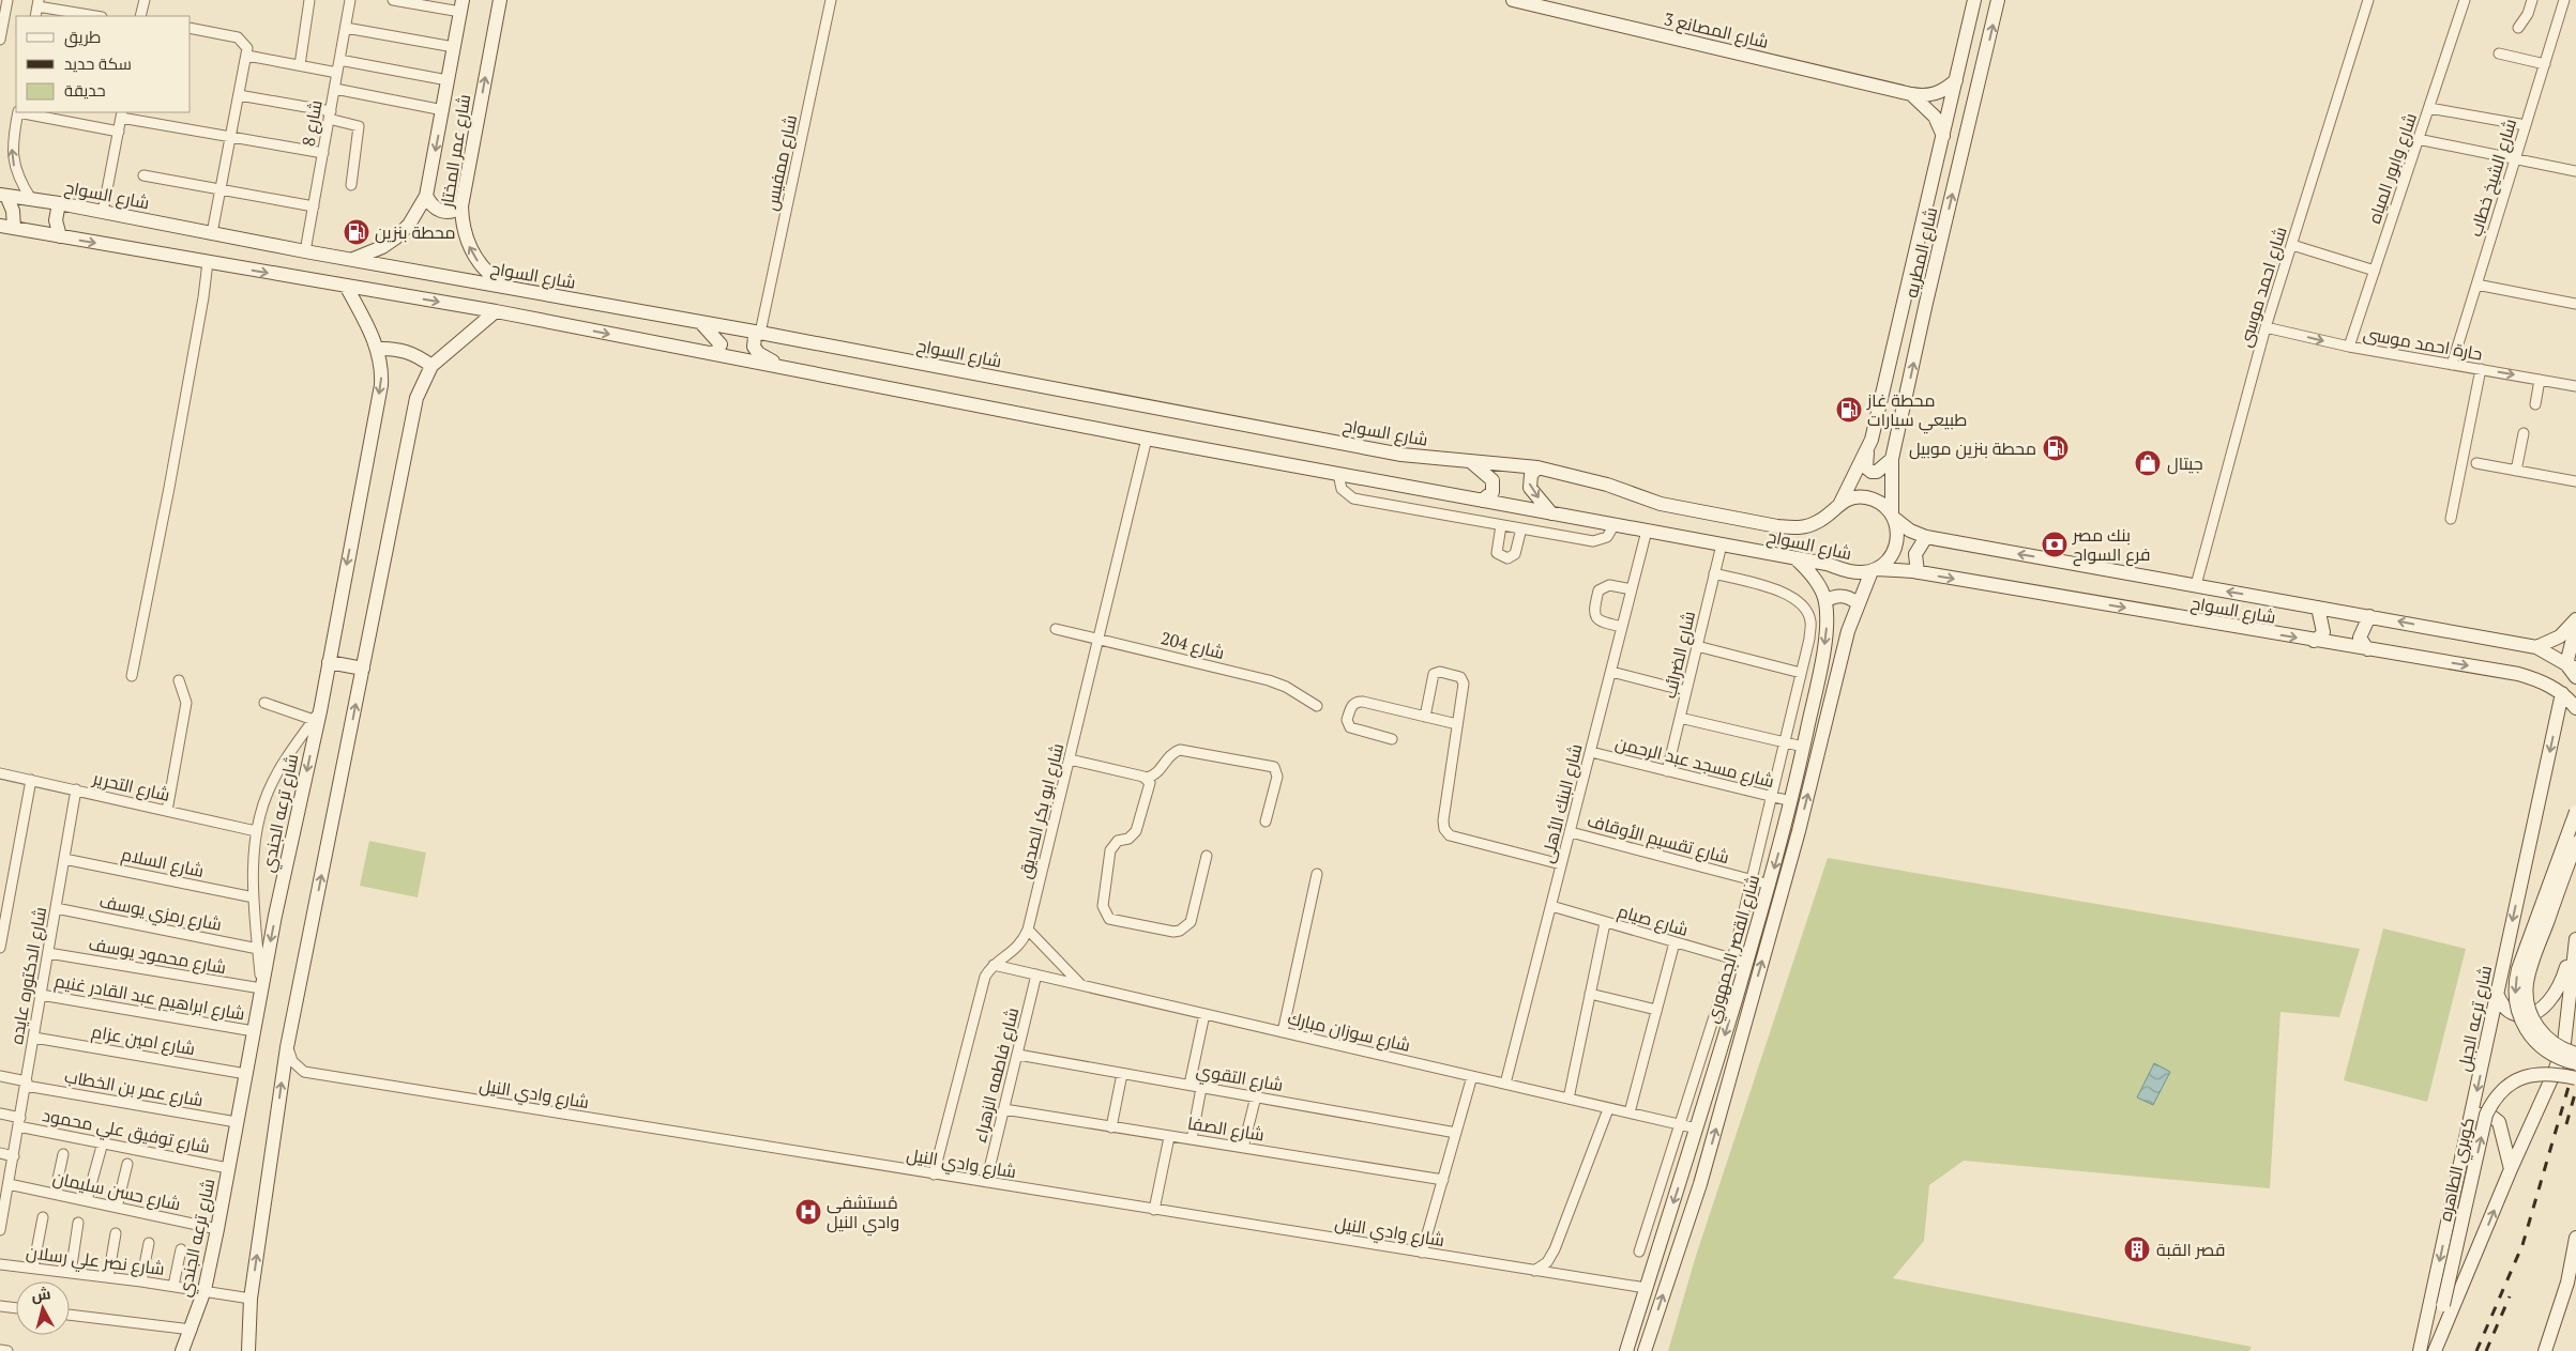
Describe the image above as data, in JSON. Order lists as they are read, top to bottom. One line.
{"streets":{"main road":["شارع المصانع 3","شارع عمر المختار","شارع السواح","شارع المطريه","شارع ترعه الجندي","شارع القصر الجمهوري","شارع ترعه الجبل","كوبري الطاهره"],"street":["شارع 8","شارع ممفيس","شارع وابور المياه","شارع الشيخ خطاب","شارع احمد موسى","حارة احمد موسى","شارع 204","شارع الضرائب","شارع مسجد عبد الرحمن","شارع التحرير","شارع البنك الأهلى","شارع ابو بكر الصديق","شارع تقسيم الأوقاف","شارع السلام","شارع رمزي يوسف","شارع صيام","شارع محمود يوسف","شارع الدكتوره عايده","شارع ابراهيم عبد القادر غنيم","شارع سوزان مبارك","شارع امين عزام","شارع فاطمه الزهراء","شارع التقوي","شارع عمر بن الخطاب","شارع وادي النيل","شارع الصفا","شارع توفيق علي محمود","شارع حسن سليمان","شارع نصر علي رسلان"]},"crossings":[["شارع المصانع 3","شارع المطريه"],["شارع 8","شارع السواح"],["شارع عمر المختار","شارع السواح"],["شارع ممفيس","شارع السواح"],["شارع وابور المياه","حارة احمد موسى"],["شارع الشيخ خطاب","حارة احمد موسى"],["شارع السواح","شارع المطريه"],["شارع السواح","شارع احمد موسى"],["شارع السواح","شارع الضرائب"],["شارع السواح","شارع البنك الأهلى"],["شارع السواح","شارع ابو بكر الصديق"],["شارع السواح","شارع ترعه الجندي"],["شارع السواح","شارع القصر الجمهوري"],["شارع السواح","شارع ترعه الجبل"],["شارع احمد موسى","حارة احمد موسى"],["شارع 204","شارع ابو بكر الصديق"],["شارع الضرائب","شارع مسجد عبد الرحمن"],["شارع مسجد عبد الرحمن","شارع البنك الأهلى"],["شارع مسجد عبد الرحمن","شارع القصر الجمهوري"],["شارع التحرير","شارع الدكتوره عايده"],["شارع البنك الأهلى","شارع تقسيم الأوقاف"],["شارع البنك الأهلى","شارع صيام"],["شارع البنك الأهلى","شارع سوزان مبارك"],["شارع ابو بكر الصديق","شارع سوزان مبارك"],["شارع ترعه الجندي","شارع محمود يوسف"],["شارع ترعه الجندي","شارع ابراهيم عبد القادر غنيم"],["شارع ترعه الجندي","شارع امين عزام"],["شارع ترعه الجندي","شارع عمر بن الخطاب"],["شارع ترعه الجندي","شارع توفيق علي محمود"],["شارع ترعه الجندي","شارع حسن سليمان"],["شارع ترعه الجندي","شارع نصر علي رسلان"],["شارع تقسيم الأوقاف","شارع القصر الجمهوري"],["شارع السلام","شارع الدكتوره عايده"],["شارع رمزي يوسف","شارع الدكتوره عايده"],["شارع صيام","شارع القصر الجمهوري"],["شارع القصر الجمهوري","شارع سوزان مبارك"],["شارع القصر الجمهوري","شارع وادي النيل"],["شارع محمود يوسف","شارع الدكتوره عايده"],["شارع الدكتوره عايده","شارع ابراهيم عبد القادر غنيم"],["شارع الدكتوره عايده","شارع امين عزام"],["شارع الدكتوره عايده","شارع عمر بن الخطاب"],["شارع الدكتوره عايده","شارع توفيق علي محمود"],["شارع الدكتوره عايده","شارع حسن سليمان"],["شارع سوزان مبارك","شارع فاطمه الزهراء"],["شارع فاطمه الزهراء","شارع التقوي"],["شارع فاطمه الزهراء","شارع وادي النيل"],["شارع فاطمه الزهراء","شارع الصفا"]],"places":{"fuel station":["محطة بنزين","محطة غاز طبيعي سيارات","محطة بنزين موبيل"],"shop":["جيتال"],"bank":["بنك مصر فرع السواح"],"hospital":["مُستشفى وادي النيل"],"building":["قصر القبة"]},"legend":["طريق","سكة حديد","حديقة"],"north":"top"}
